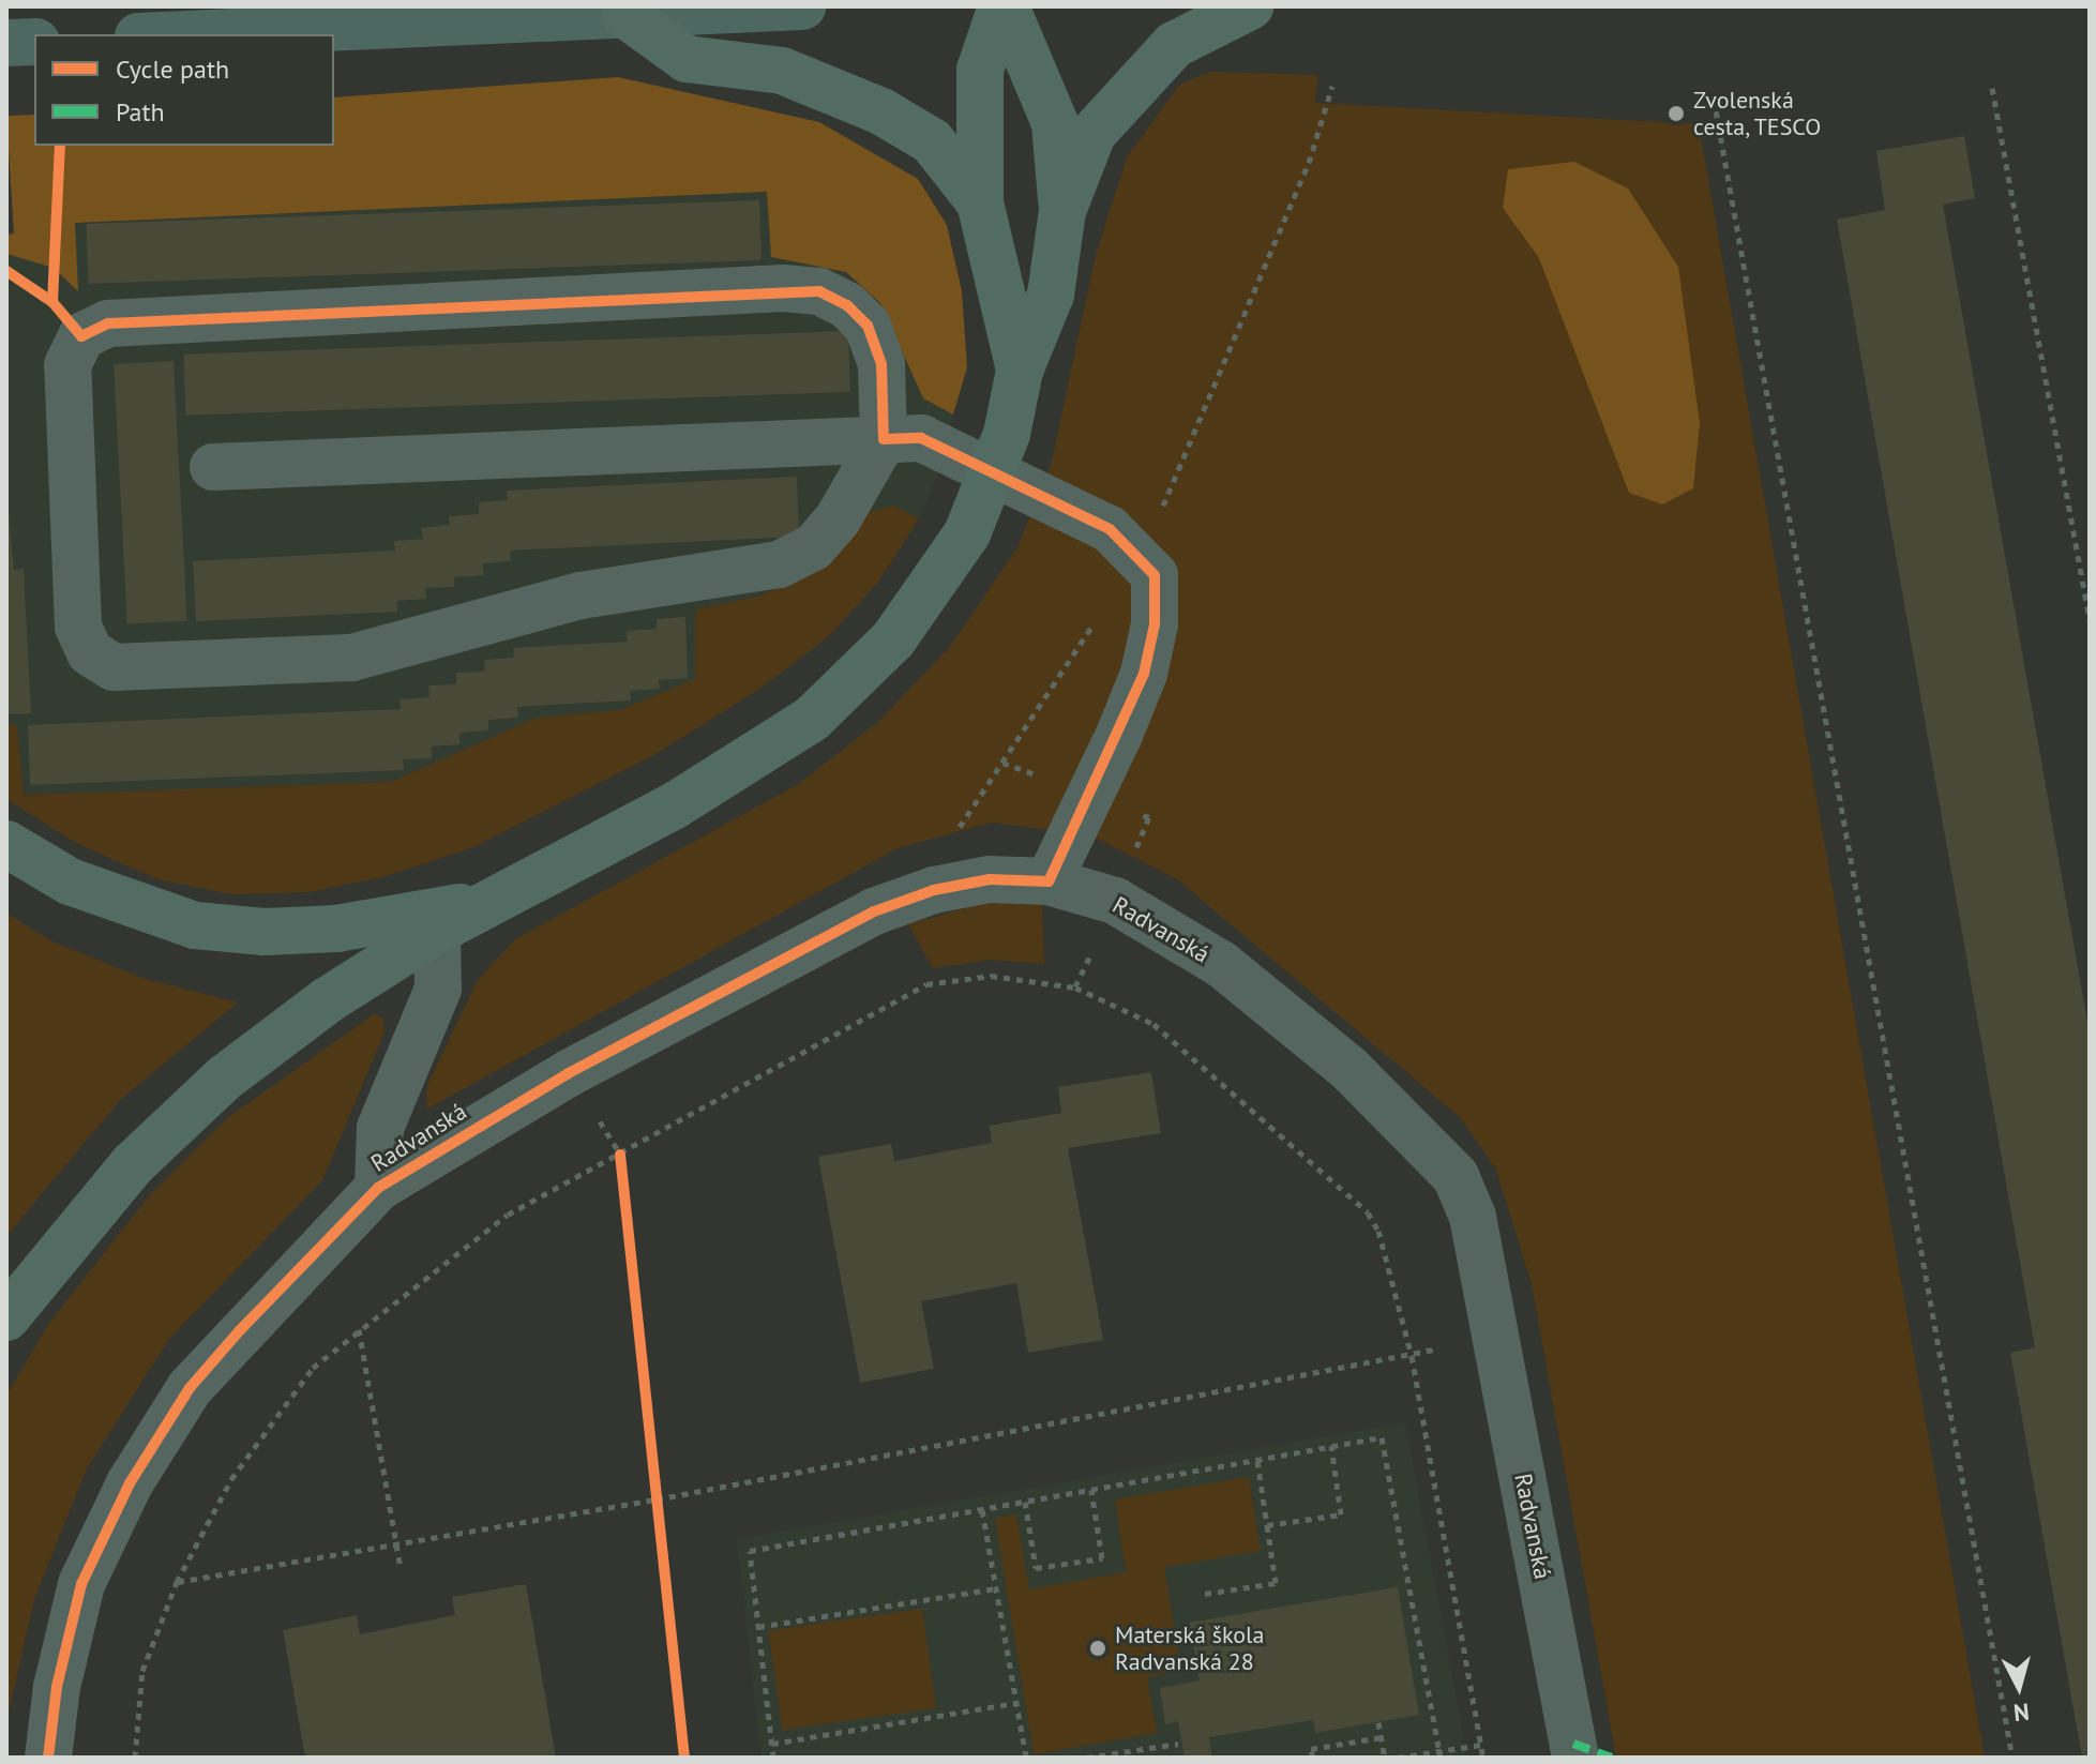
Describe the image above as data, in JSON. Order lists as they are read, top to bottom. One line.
{"streets":{"street":["Radvanská"]},"places":["Zvolenská cesta, TESCO","Materská škola Radvanská 28"],"legend":["Cycle path","Path"],"north":"bottom"}
